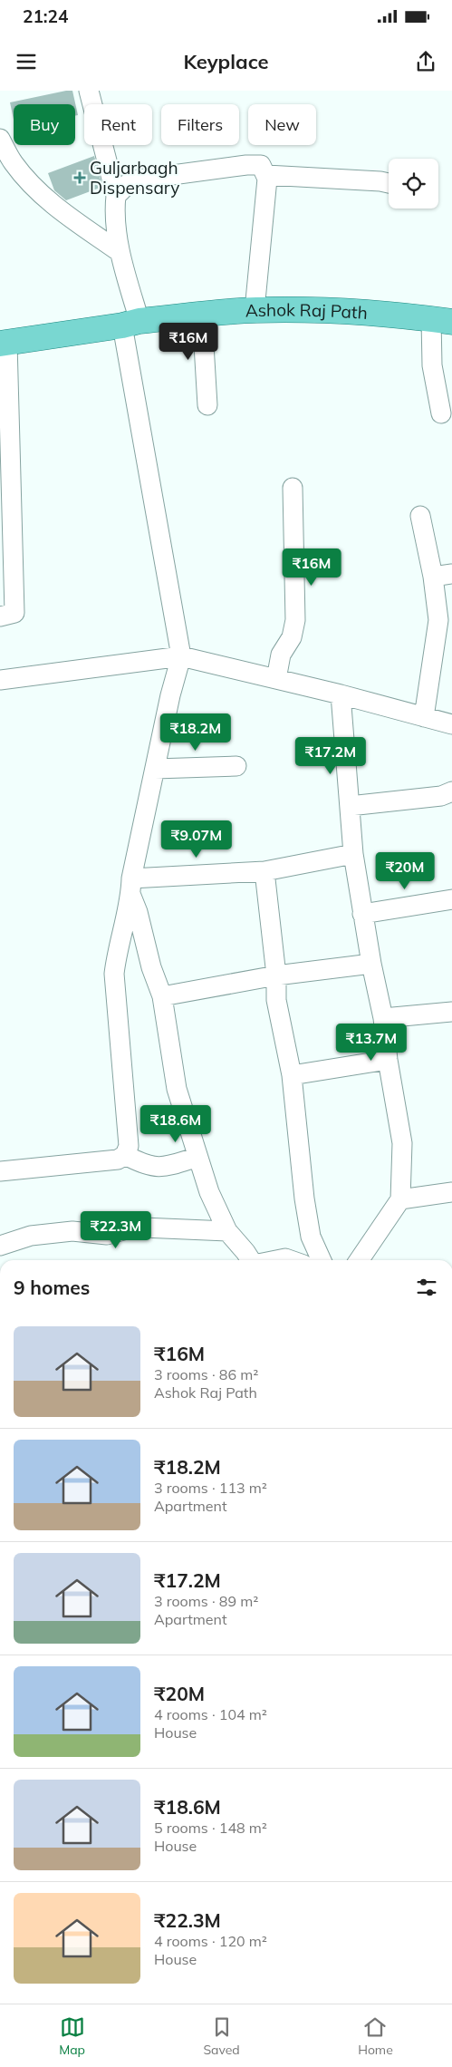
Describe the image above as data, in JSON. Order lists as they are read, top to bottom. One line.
{"streets":{"main road":["Ashok Raj Path"]},"places":{"health":["Guljarbagh Dispensary"]},"page":{"status":"21:24","header":"Keyplace","chip":["Buy","Rent","Filters","New"],"price":["₹16M","₹16M","₹18.2M","₹17.2M","₹9.07M","₹20M","₹13.7M","₹18.6M","₹22.3M"],"heading":"9 homes","list":[{"name":"₹16M","note":"3 rooms · 86 m² · Ashok Raj Path"},{"name":"₹18.2M","note":"3 rooms · 113 m² · Apartment"},{"name":"₹17.2M","note":"3 rooms · 89 m² · Apartment"},{"name":"₹20M","note":"4 rooms · 104 m² · House"},{"name":"₹18.6M","note":"5 rooms · 148 m² · House"},{"name":"₹22.3M","note":"4 rooms · 120 m² · House"}],"tabs":["Map","Saved","Home"]}}
